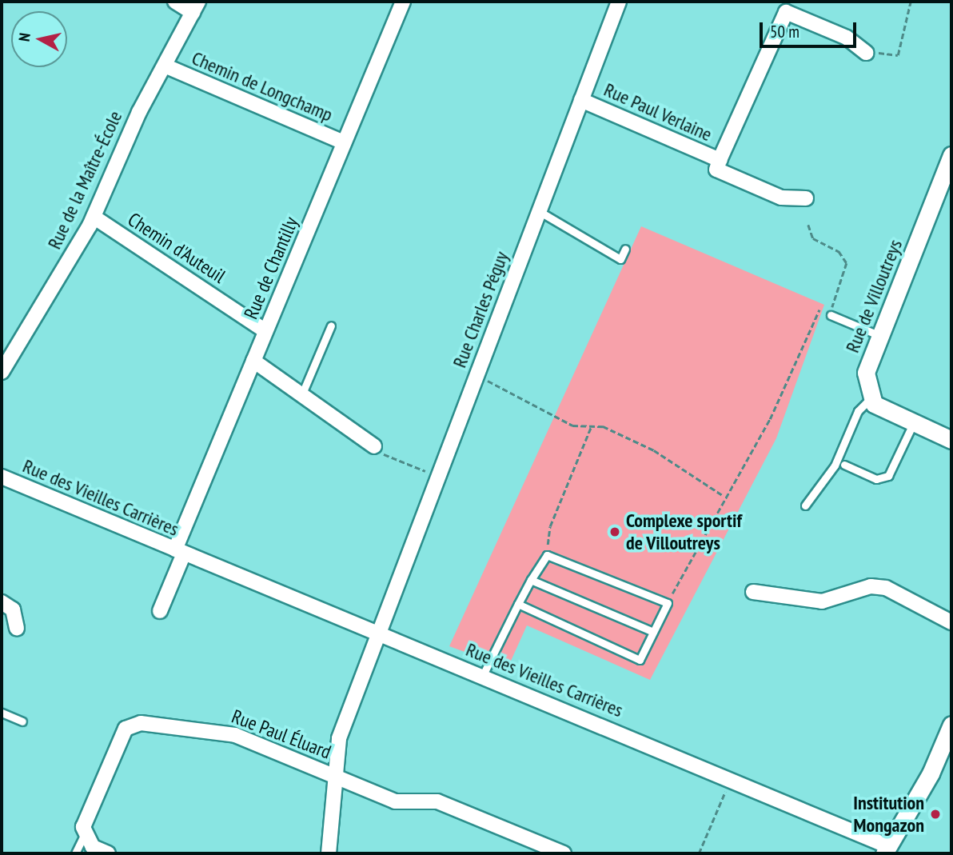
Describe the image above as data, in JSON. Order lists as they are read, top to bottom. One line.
{"streets":{"street":["Chemin de Longchamp","Rue Paul Verlaine","Rue de la Maître-École","Chemin d'Auteuil","Rue de Chantilly","Rue de Villoutreys","Rue Charles Péguy","Rue des Vieilles Carrières","Rue Paul Éluard"]},"crossings":[["Chemin de Longchamp","Rue de la Maître-École"],["Chemin de Longchamp","Rue de Chantilly"],["Rue Paul Verlaine","Rue Charles Péguy"],["Rue de la Maître-École","Chemin d'Auteuil"],["Chemin d'Auteuil","Rue de Chantilly"],["Rue de Chantilly","Rue des Vieilles Carrières"],["Rue Charles Péguy","Rue des Vieilles Carrières"],["Rue Charles Péguy","Rue Paul Éluard"]],"places":["Complexe sportif de Villoutreys","Institution Mongazon"],"scale_bar":"50 m","north":"left"}
